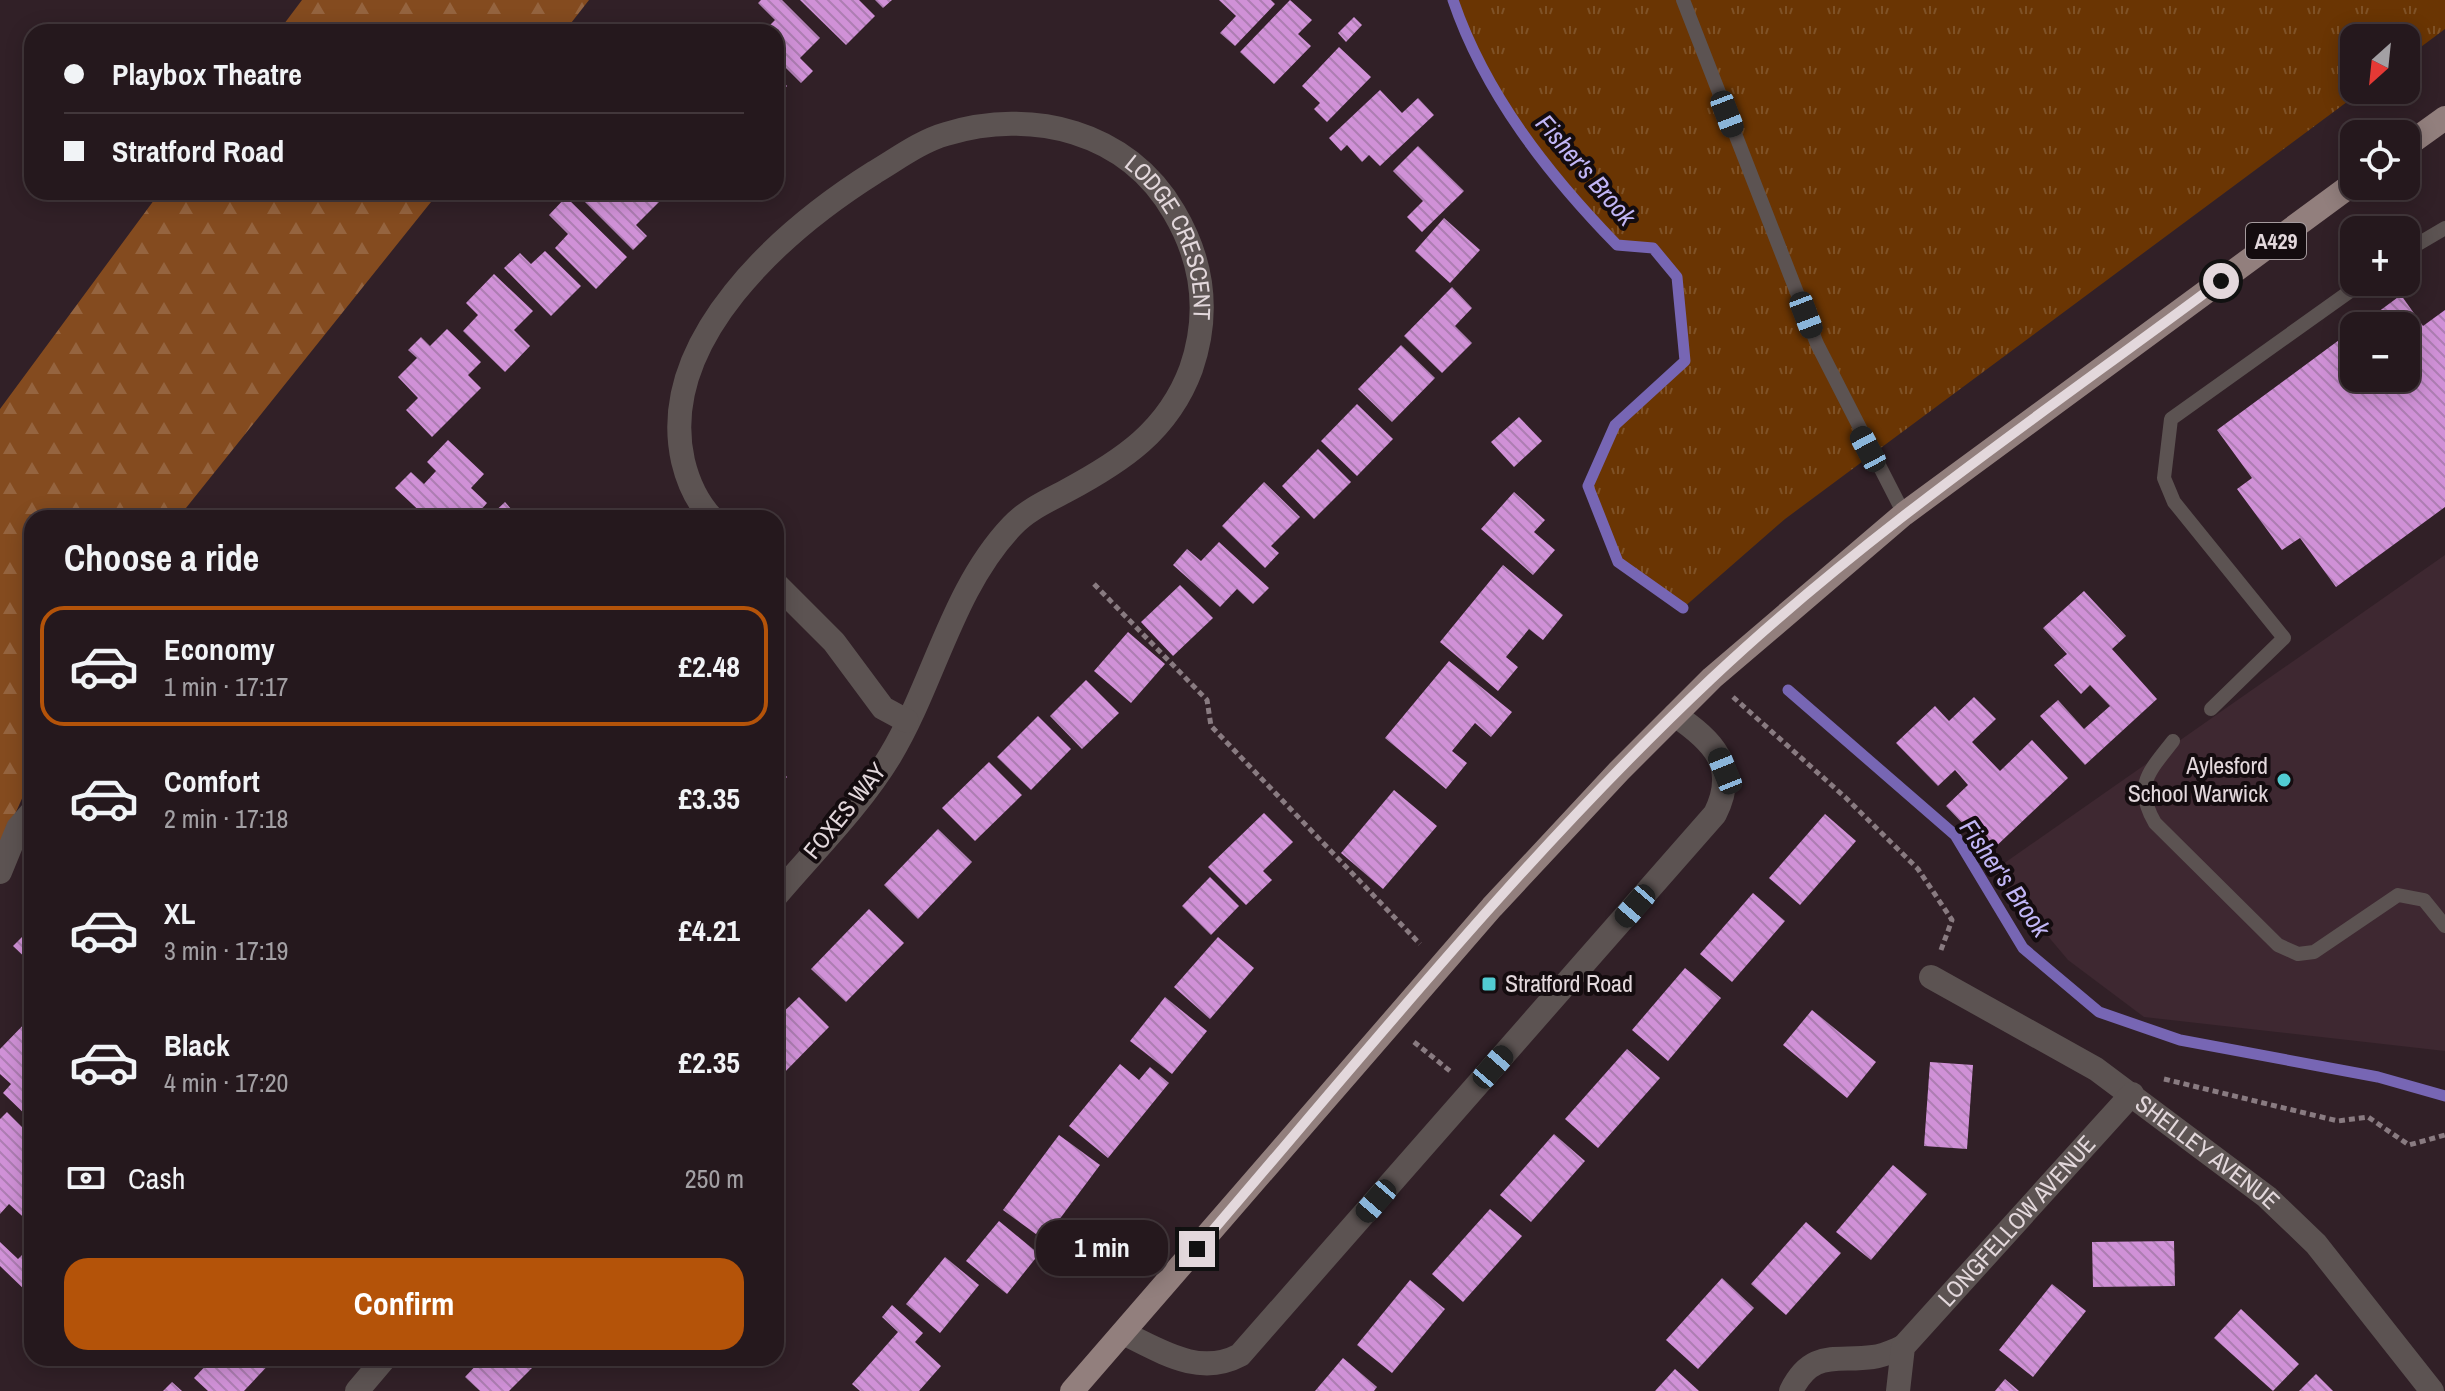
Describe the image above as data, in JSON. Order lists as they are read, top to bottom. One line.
{"streets":{"main road":["A429"],"street":["LODGE CRESCENT","FOXES WAY","SHELLEY AVENUE","LONGFELLOW AVENUE"]},"crossings":[["LODGE CRESCENT","FOXES WAY"],["SHELLEY AVENUE","LONGFELLOW AVENUE"]],"water":["Fisher's Brook"],"places":{"other":["Aylesford School Warwick"],"transit":["Stratford Road"]},"north":"bottom left","page":{"map_buttons":["+","−"],"banner":["Playbox Theatre","Stratford Road"],"heading":"Choose a ride","list":[{"name":"Economy","note":"1 min · 17:17","value":"£2.48"},{"name":"Comfort","note":"2 min · 17:18","value":"£3.35"},{"name":"XL","note":"3 min · 17:19","value":"£4.21"},{"name":"Black","note":"4 min · 17:20","value":"£2.35"}],"pay":["Cash","250 m"],"bubble":"1 min","buttons":"Confirm"}}
